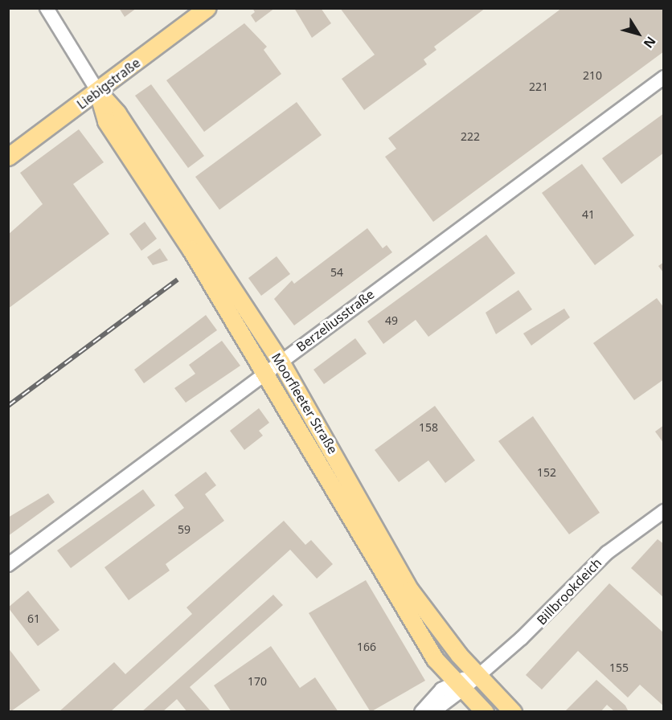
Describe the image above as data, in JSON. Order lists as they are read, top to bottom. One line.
{"streets":{"main road":["Liebigstraße","Moorfleeter Straße"],"street":["Berzeliusstraße","Billbrookdeich"]},"crossings":[["Liebigstraße","Moorfleeter Straße"],["Berzeliusstraße","Moorfleeter Straße"],["Moorfleeter Straße","Billbrookdeich"]],"house_numbers":["210","221","222","41","54","49","158","152","59","61","166","155","170"],"north":"bottom right"}
